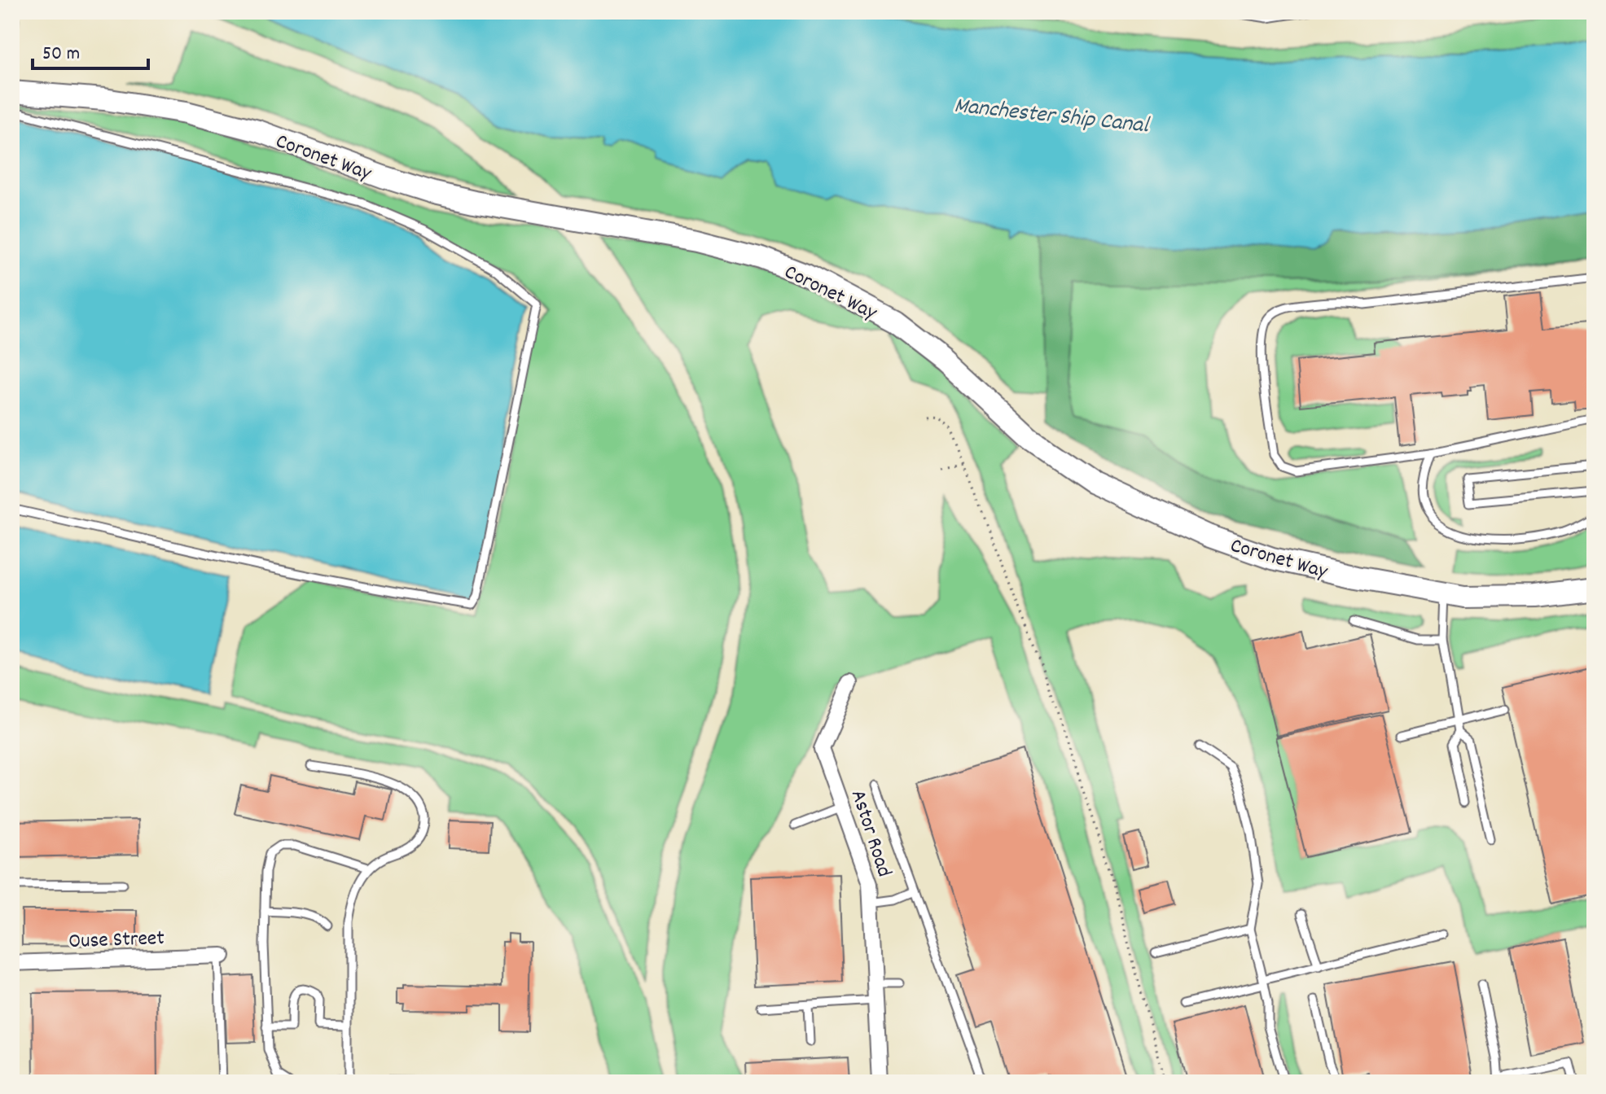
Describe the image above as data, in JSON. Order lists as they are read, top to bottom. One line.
{"streets":{"street":["Coronet Way","Astor Road","Ouse Street"]},"water":["Manchester Ship Canal"],"scale_bar":"50 m"}
